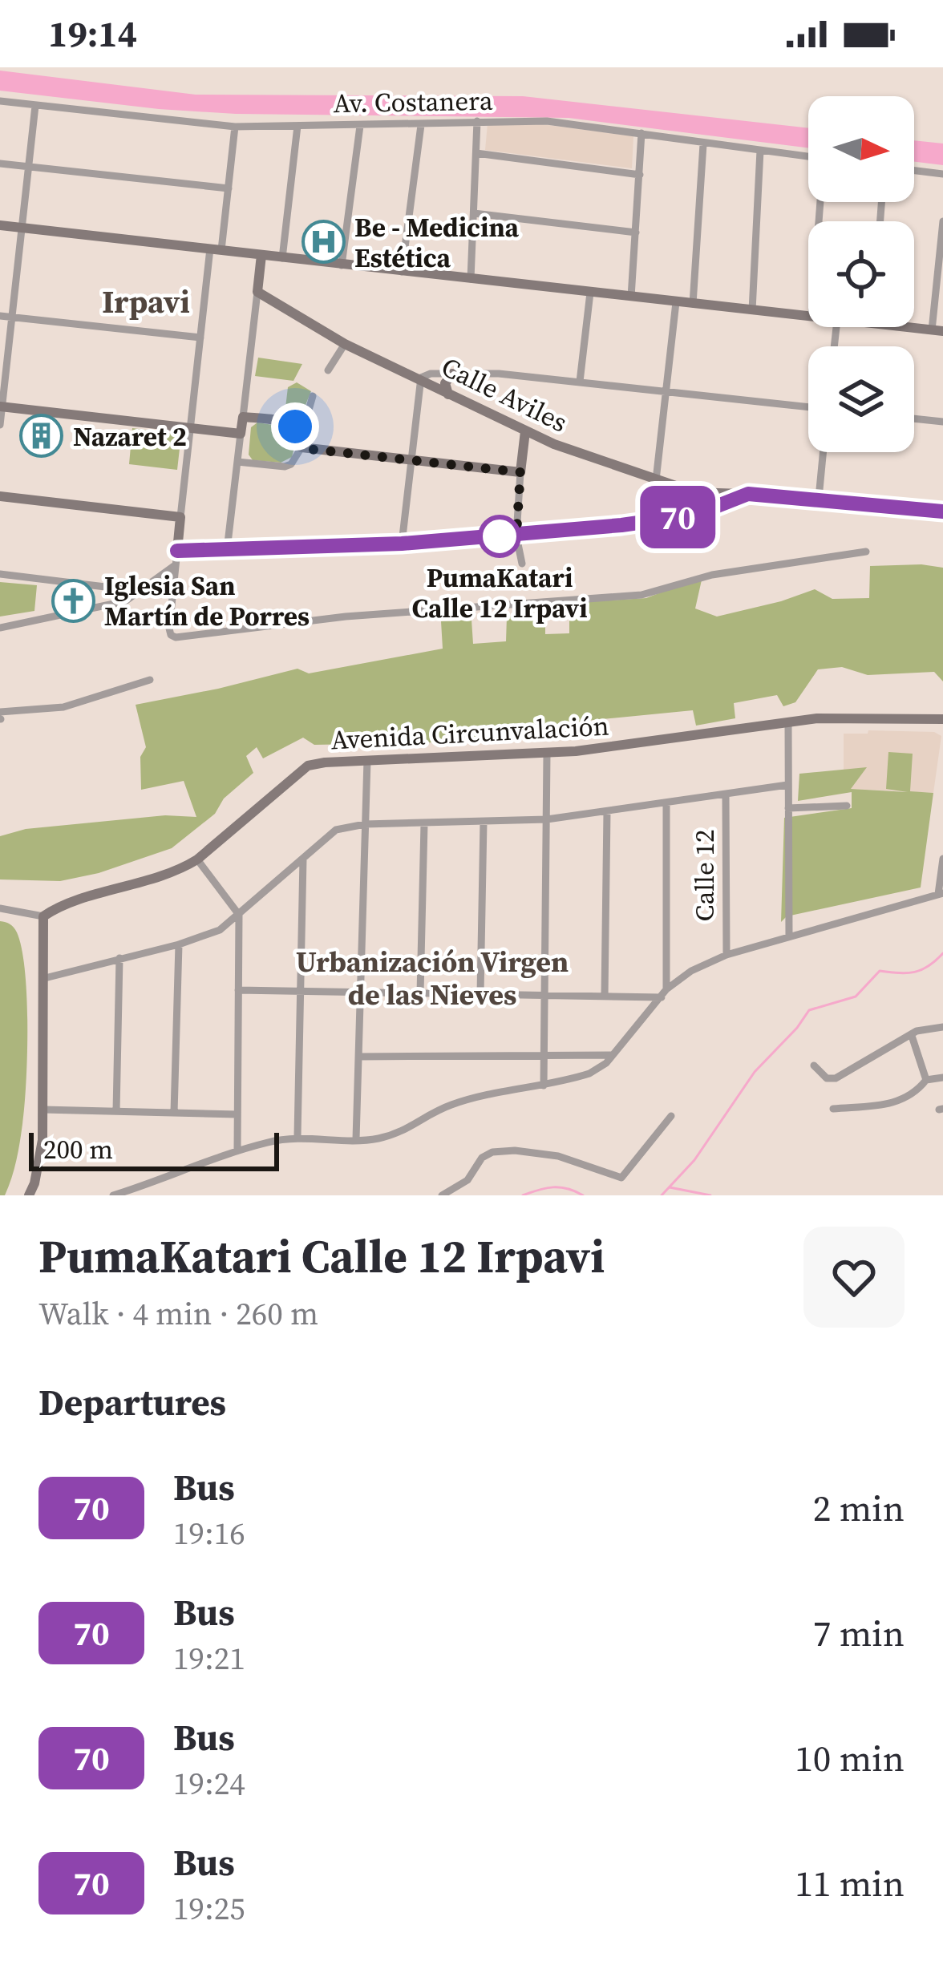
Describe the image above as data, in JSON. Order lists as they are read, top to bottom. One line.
{"streets":{"main road":["Calle Aviles","Avenida Circunvalación"],"street":["Av. Costanera","Calle 12"]},"districts":["Irpavi","Urbanización Virgen de las Nieves"],"places":{"hospital":["Be - Medicina Estética"],"building":["Nazaret 2"],"other":["PumaKatari Calle 12 Irpavi"],"church":["Iglesia San Martín de Porres"]},"lines":["bus line 70"],"scale_bar":"200 m","north":"right","page":{"status":"19:14","on_map":"70","scale":"200 m","heading":[["PumaKatari Calle 12 Irpavi","Walk · 4 min · 260 m"],"Departures"],"list":[{"mark":"70","name":"Bus","note":"19:16","value":"2 min"},{"mark":"70","name":"Bus","note":"19:21","value":"7 min"},{"mark":"70","name":"Bus","note":"19:24","value":"10 min"},{"mark":"70","name":"Bus","note":"19:25","value":"11 min"}]}}
